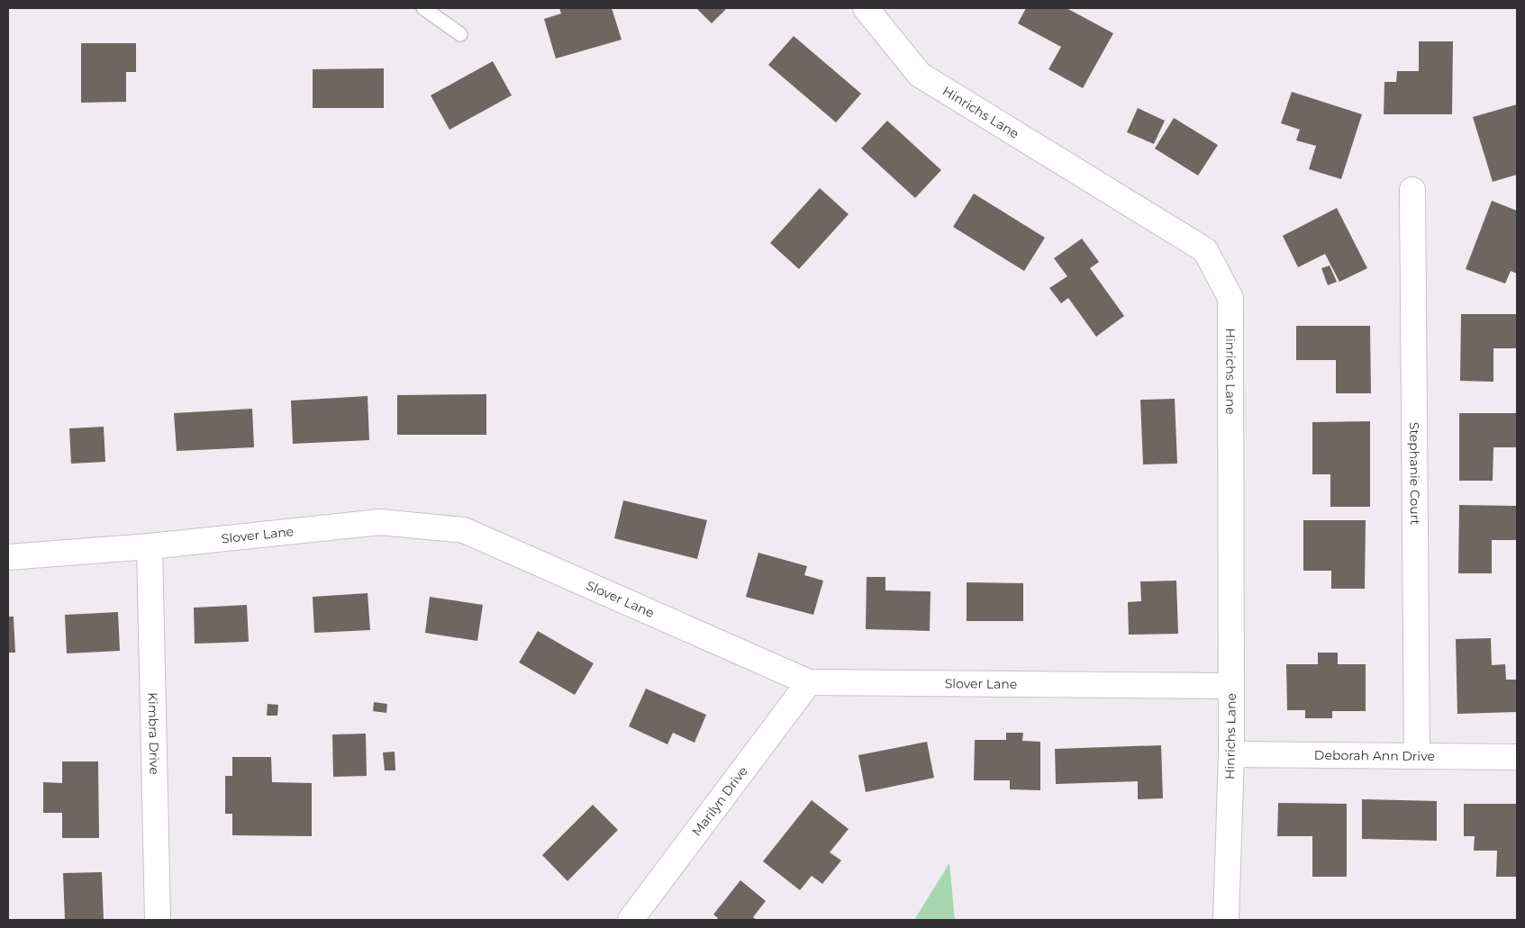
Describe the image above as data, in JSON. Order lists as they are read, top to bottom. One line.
{"streets":{"street":["Hinrichs Lane","Stephanie Court","Slover Lane","Kimbra Drive","Deborah Ann Drive","Marilyn Drive"]},"crossings":[["Hinrichs Lane","Slover Lane"],["Hinrichs Lane","Deborah Ann Drive"],["Stephanie Court","Deborah Ann Drive"],["Slover Lane","Kimbra Drive"],["Slover Lane","Marilyn Drive"]]}
